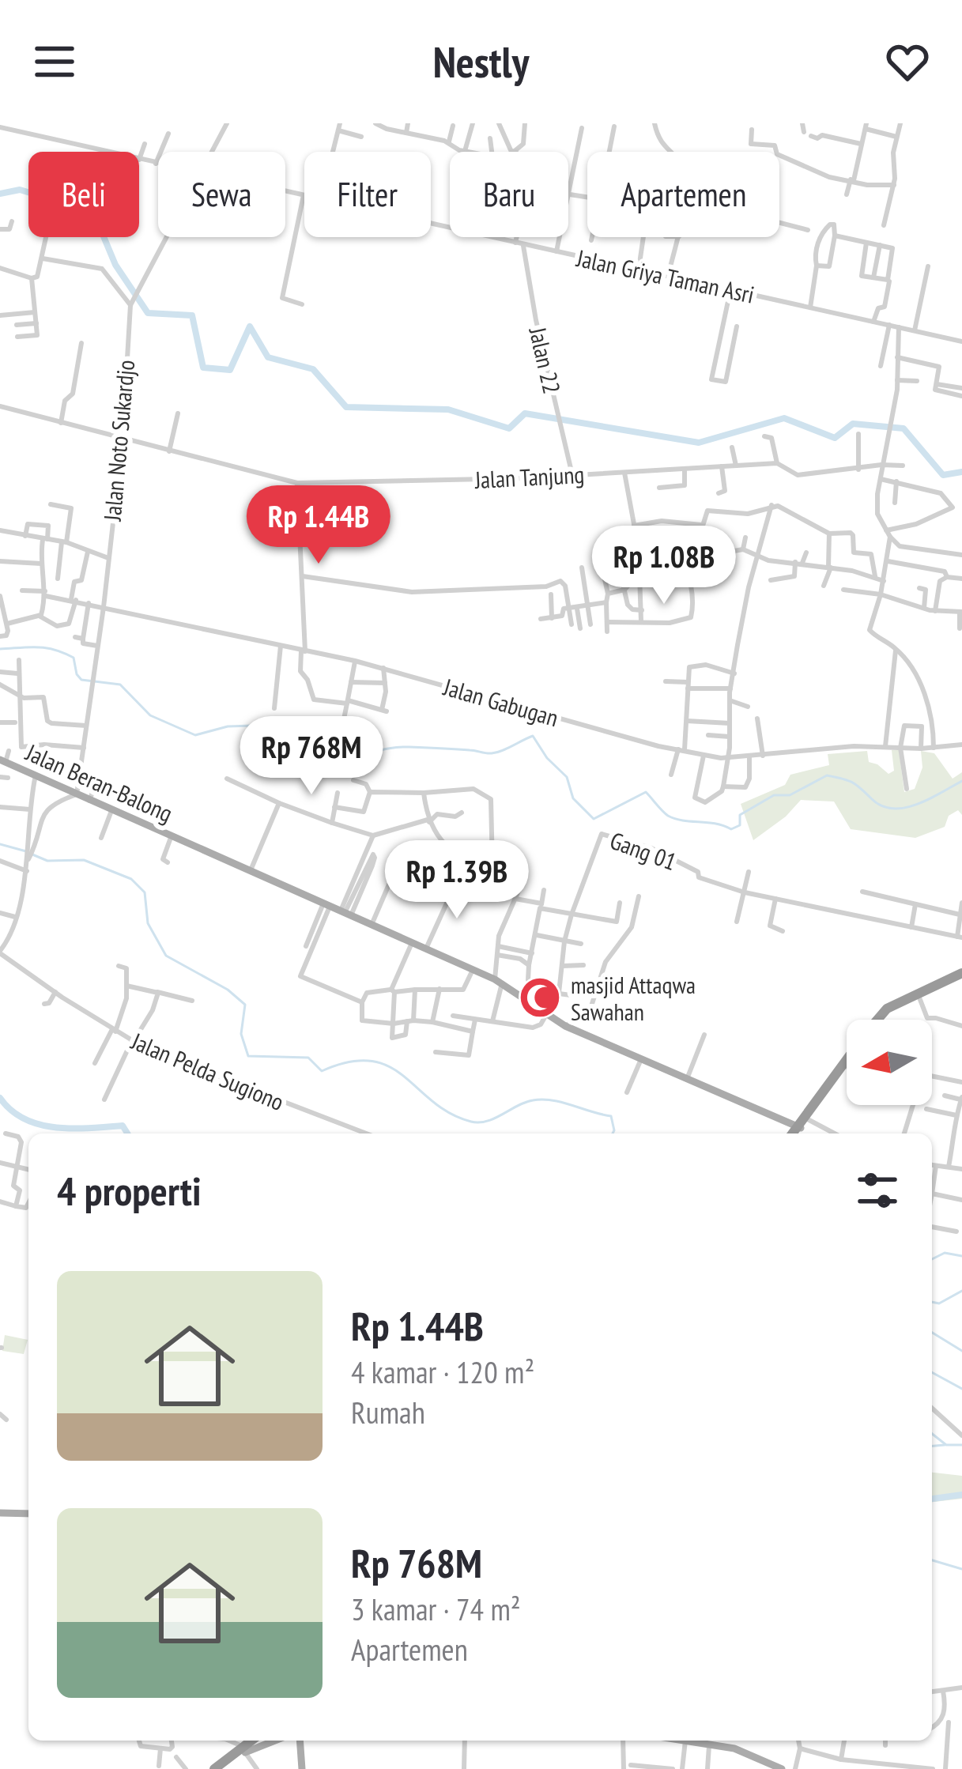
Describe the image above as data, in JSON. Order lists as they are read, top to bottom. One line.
{"streets":{"main road":["Jalan Beran-Balong"],"street":["Jalan Griya Taman Asri","Jalan 22","Jalan Noto Sukardjo","Jalan Tanjung","Jalan Gabugan","Gang 01","Jalan Pelda Sugiono"]},"crossings":[["Jalan Griya Taman Asri","Jalan 22"],["Jalan 22","Jalan Tanjung"],["Jalan Noto Sukardjo","Jalan Tanjung"],["Jalan Noto Sukardjo","Jalan Gabugan"],["Jalan Noto Sukardjo","Jalan Beran-Balong"],["Jalan Beran-Balong","Gang 01"]],"places":{"mosque":["masjid Attaqwa Sawahan"]},"north":"left","page":{"header":"Nestly","chip":["Beli","Sewa","Filter","Baru","Apartemen"],"price":["Rp 1.44B","Rp 1.08B","Rp 768M","Rp 1.39B"],"heading":"4 properti","list":[{"name":"Rp 1.44B","note":"4 kamar · 120 m² · Rumah"},{"name":"Rp 768M","note":"3 kamar · 74 m² · Apartemen"}]}}
